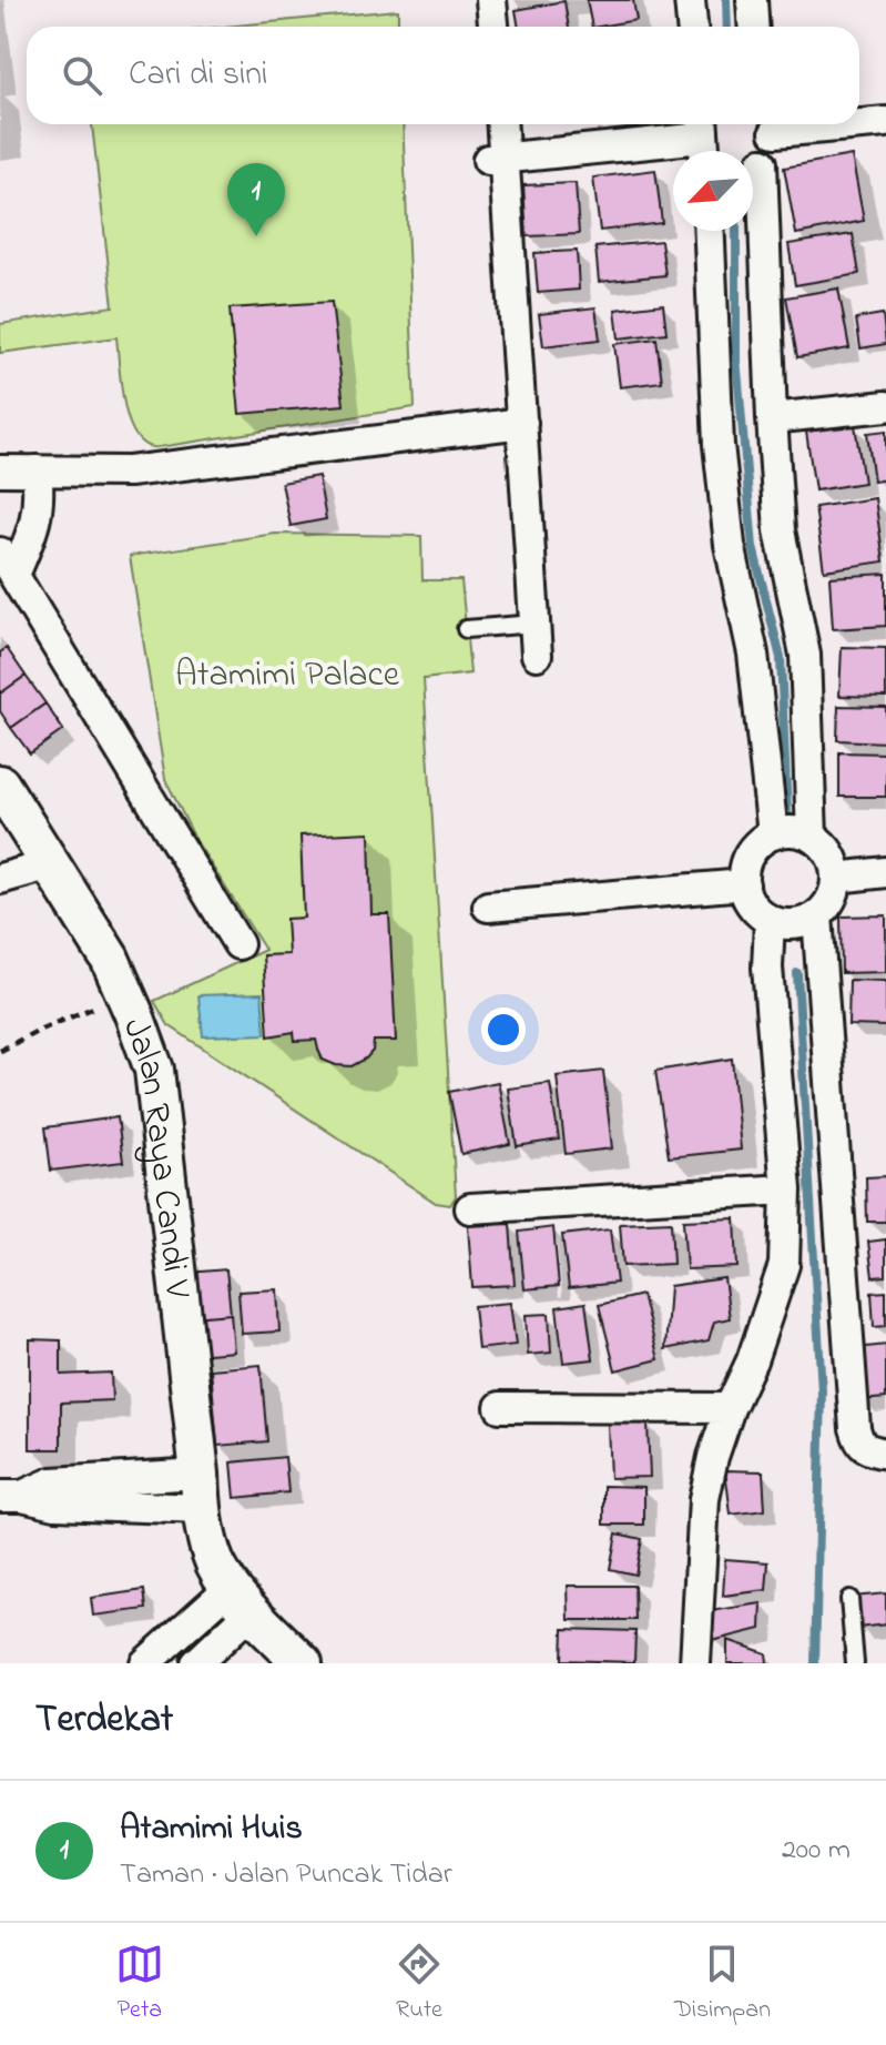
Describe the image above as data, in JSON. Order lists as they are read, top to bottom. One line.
{"streets":{"street":["Jalan Raya Candi V"]},"parks":["Atamimi Palace"],"north":"bottom left","page":{"search":"Cari di sini","pins":"1","heading":"Terdekat","list":[{"mark":"1","name":"Atamimi Huis","note":"Taman · Jalan Puncak Tidar","value":"200 m"}],"nav":["Peta","Rute","Disimpan"]}}
